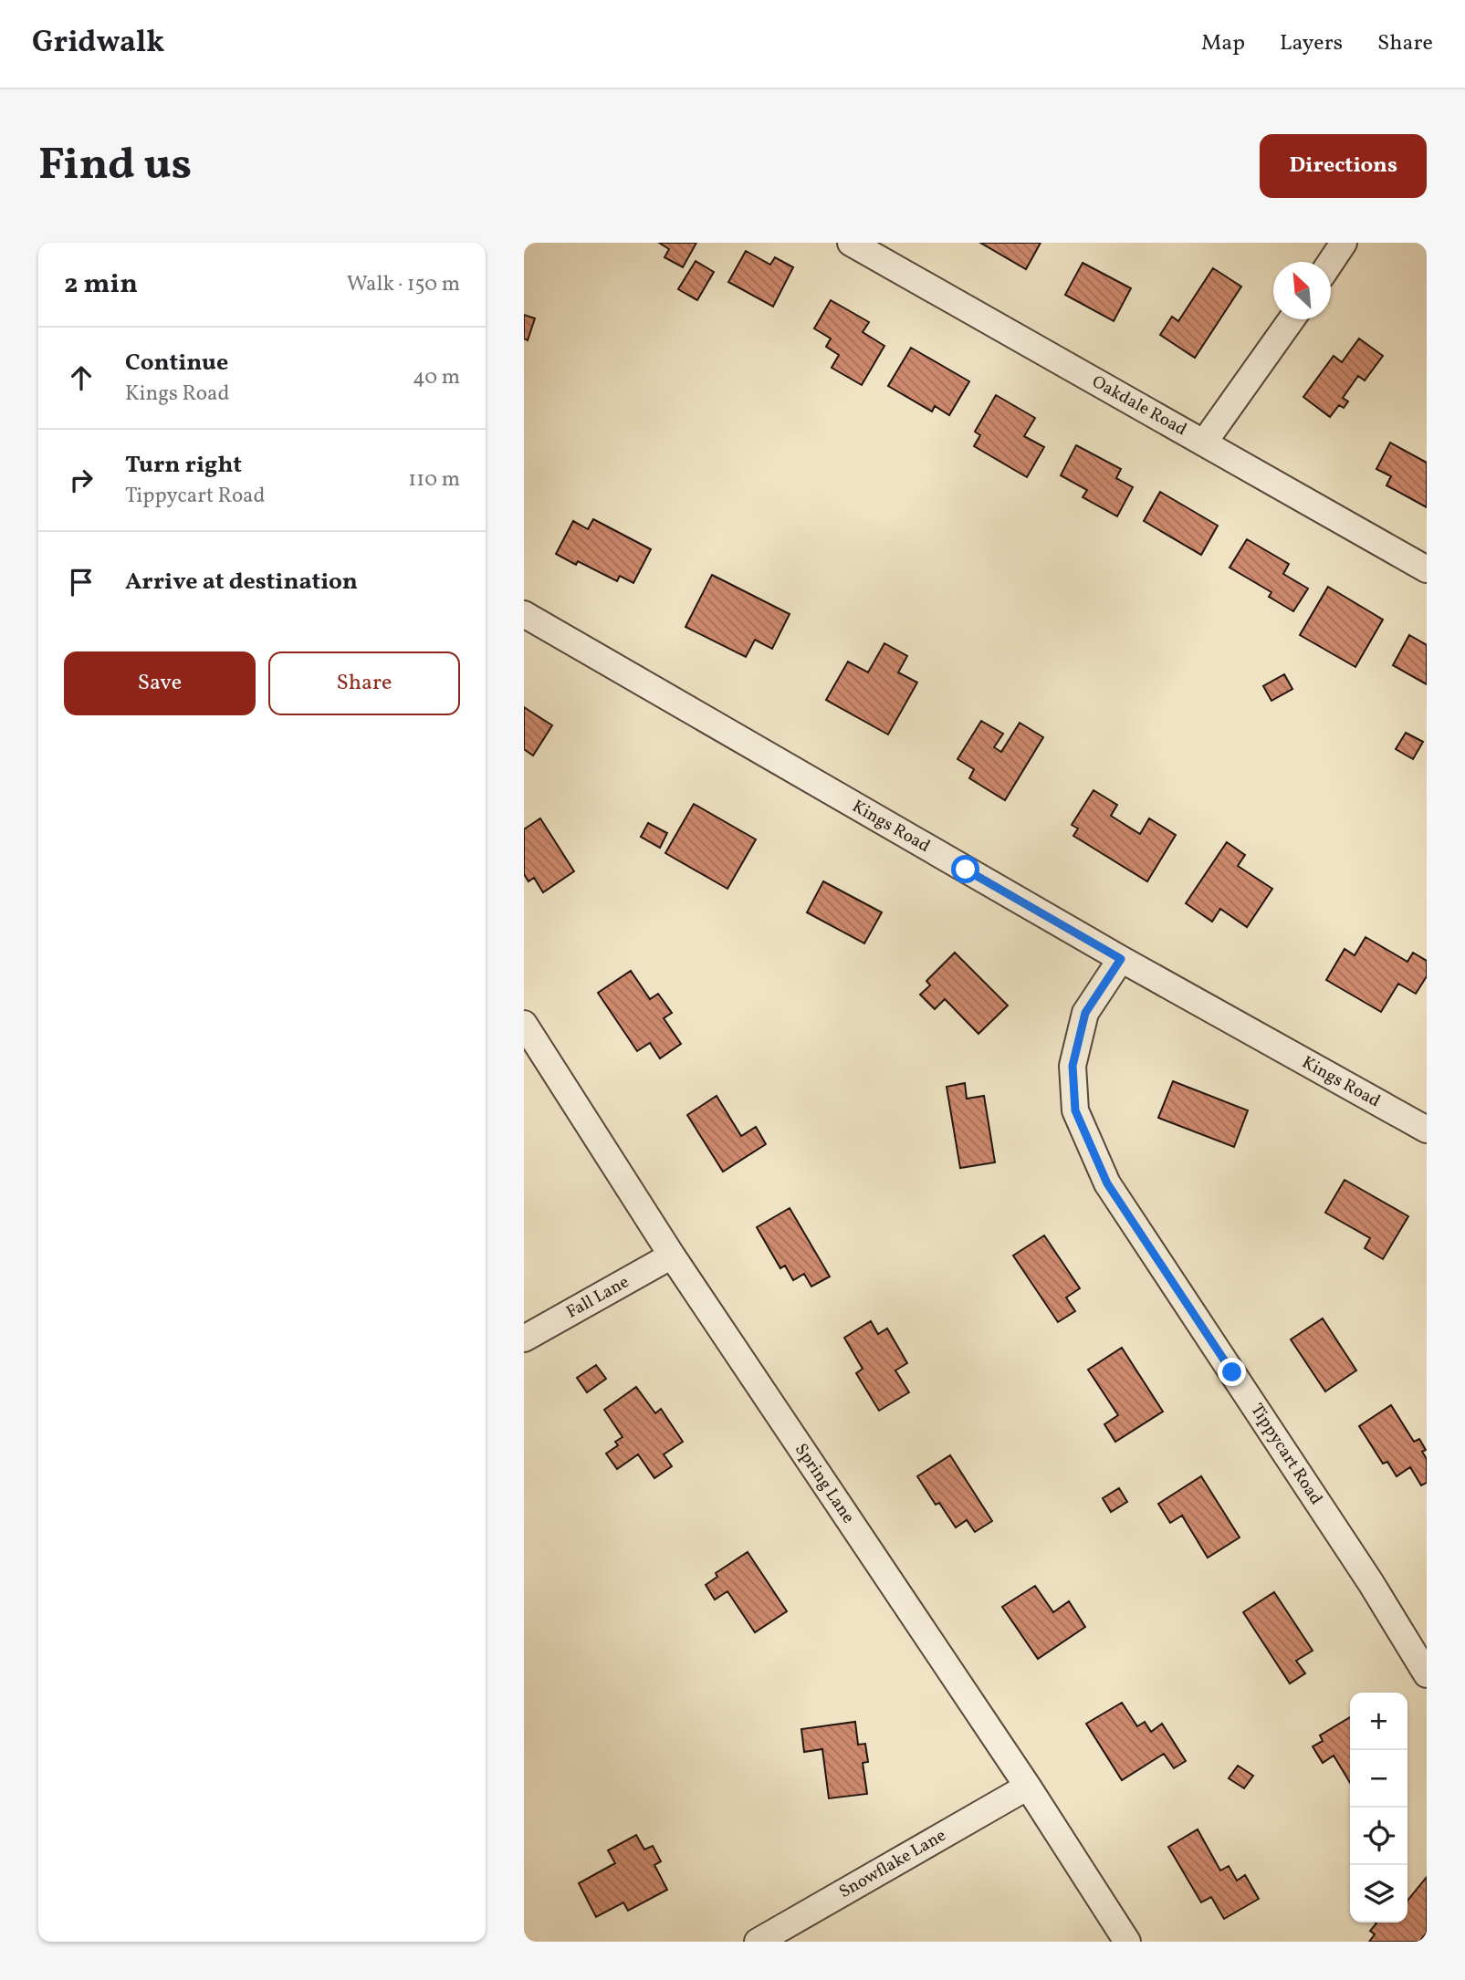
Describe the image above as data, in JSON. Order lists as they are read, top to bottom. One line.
{"streets":{"street":["Oakdale Road","Kings Road","Fall Lane","Tippycart Road","Spring Lane","Snowflake Lane"]},"crossings":[["Kings Road","Tippycart Road"],["Fall Lane","Spring Lane"],["Spring Lane","Snowflake Lane"]],"north":"top left","page":{"header":"Gridwalk","nav":["Map","Layers","Share"],"buttons":["Directions",["Save","Share"]],"title":"Find us","heading":["2 min","Walk · 150 m"],"list":[["Continue","Kings Road","40 m"],["Turn right","Tippycart Road","110 m"],"Arrive at destination"],"map_buttons":["+","−"]}}
